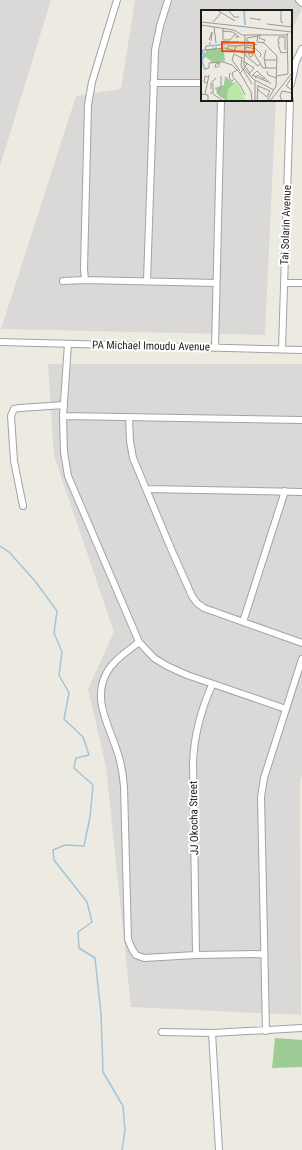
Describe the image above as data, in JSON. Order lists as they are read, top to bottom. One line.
{"streets":{"street":["Tai Solarin Avenue","PA Michael Imoudu Avenue","JJ Okocha Street"]},"crossings":[["Tai Solarin Avenue","PA Michael Imoudu Avenue"]]}
